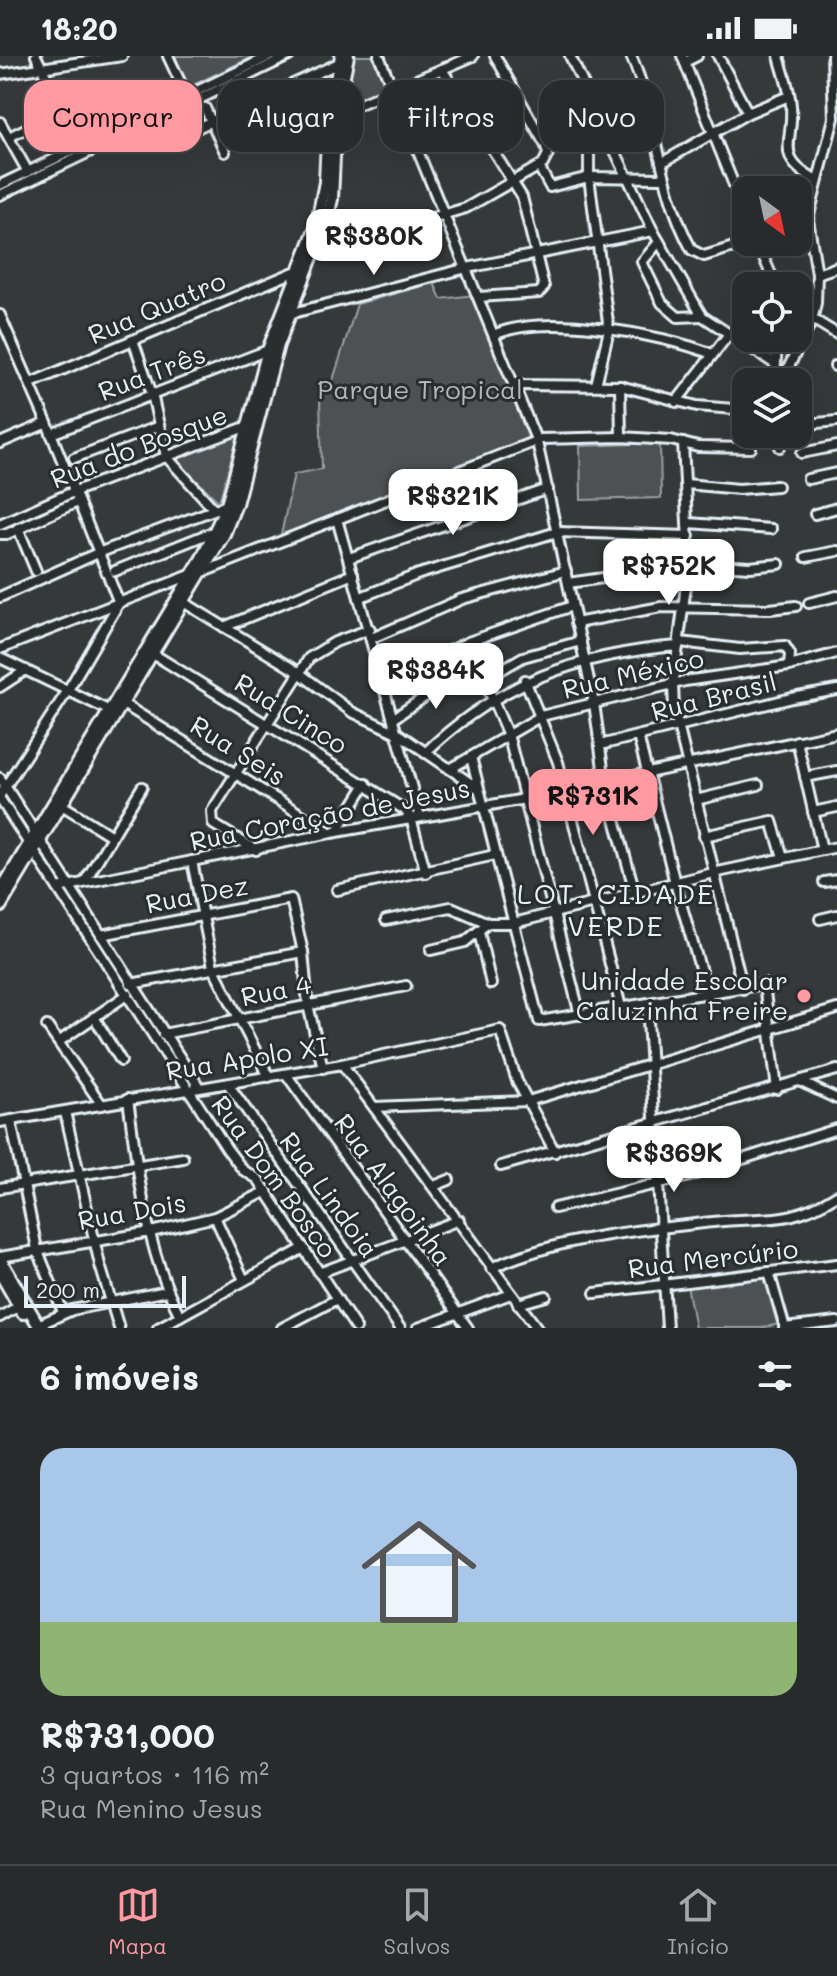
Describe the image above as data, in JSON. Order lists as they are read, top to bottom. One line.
{"streets":{"street":["Rua Quatro","Rua Três","Rua do Bosque","Rua México","Rua Brasil","Rua Cinco","Rua Seis","Rua Coração de Jesus","Rua Dez","Rua 4","Rua Apolo XI","Rua Dom Bosco","Rua Alagoinha","Rua Lindoia","Rua Dois","Rua Mercúrio"]},"crossings":[["Rua Cinco","Rua Coração de Jesus"],["Rua Seis","Rua Coração de Jesus"],["Rua Coração de Jesus","Rua Dom Bosco"],["Rua 4","Rua Dom Bosco"],["Rua Apolo XI","Rua Dom Bosco"],["Rua Apolo XI","Rua Alagoinha"],["Rua Apolo XI","Rua Lindoia"],["Rua Dom Bosco","Rua Dois"]],"districts":["LOT. CIDADE VERDE"],"parks":["Parque Tropical"],"places":["Unidade Escolar Caluzinha Freire"],"scale_bar":"200 m","north":"bottom right","page":{"status":"18:20","chip":["Comprar","Alugar","Filtros","Novo"],"price":["R$380K","R$321K","R$752K","R$384K","R$731K","R$369K"],"scale":"200 m","heading":"6 imóveis","list":[{"name":"R$731,000","note":"3 quartos · 116 m² · Rua Menino Jesus"}],"tabs":["Mapa","Salvos","Início"]}}
